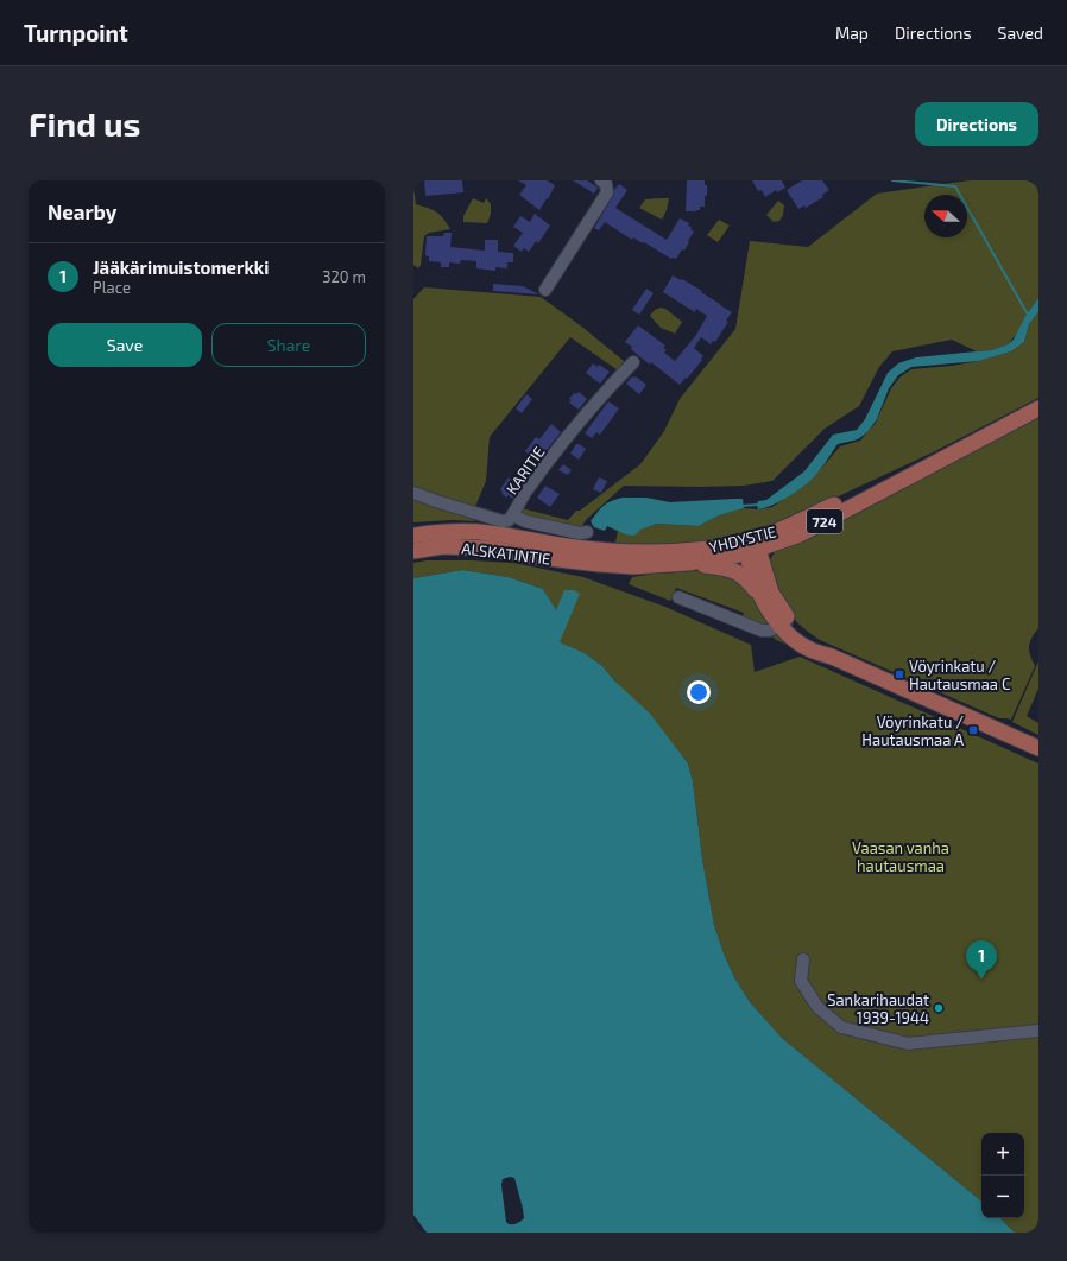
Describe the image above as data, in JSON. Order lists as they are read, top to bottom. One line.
{"streets":{"main road":["724","YHDYSTIE","ALSKATINTIE"],"street":["KARITIE"]},"crossings":[["YHDYSTIE","ALSKATINTIE"]],"parks":["Vaasan vanha hautausmaa"],"places":{"transit":["Vöyrinkatu / Hautausmaa C","Vöyrinkatu / Hautausmaa A"],"other":["Sankarihaudat 1939-1944"]},"north":"left","page":{"header":"Turnpoint","nav":["Map","Directions","Saved"],"buttons":["Directions",["Save","Share"]],"title":"Find us","heading":"Nearby","list":[{"mark":"1","name":"Jääkärimuistomerkki","note":"Place","value":"320 m"}],"pins":"1","map_buttons":["+","−"]}}
